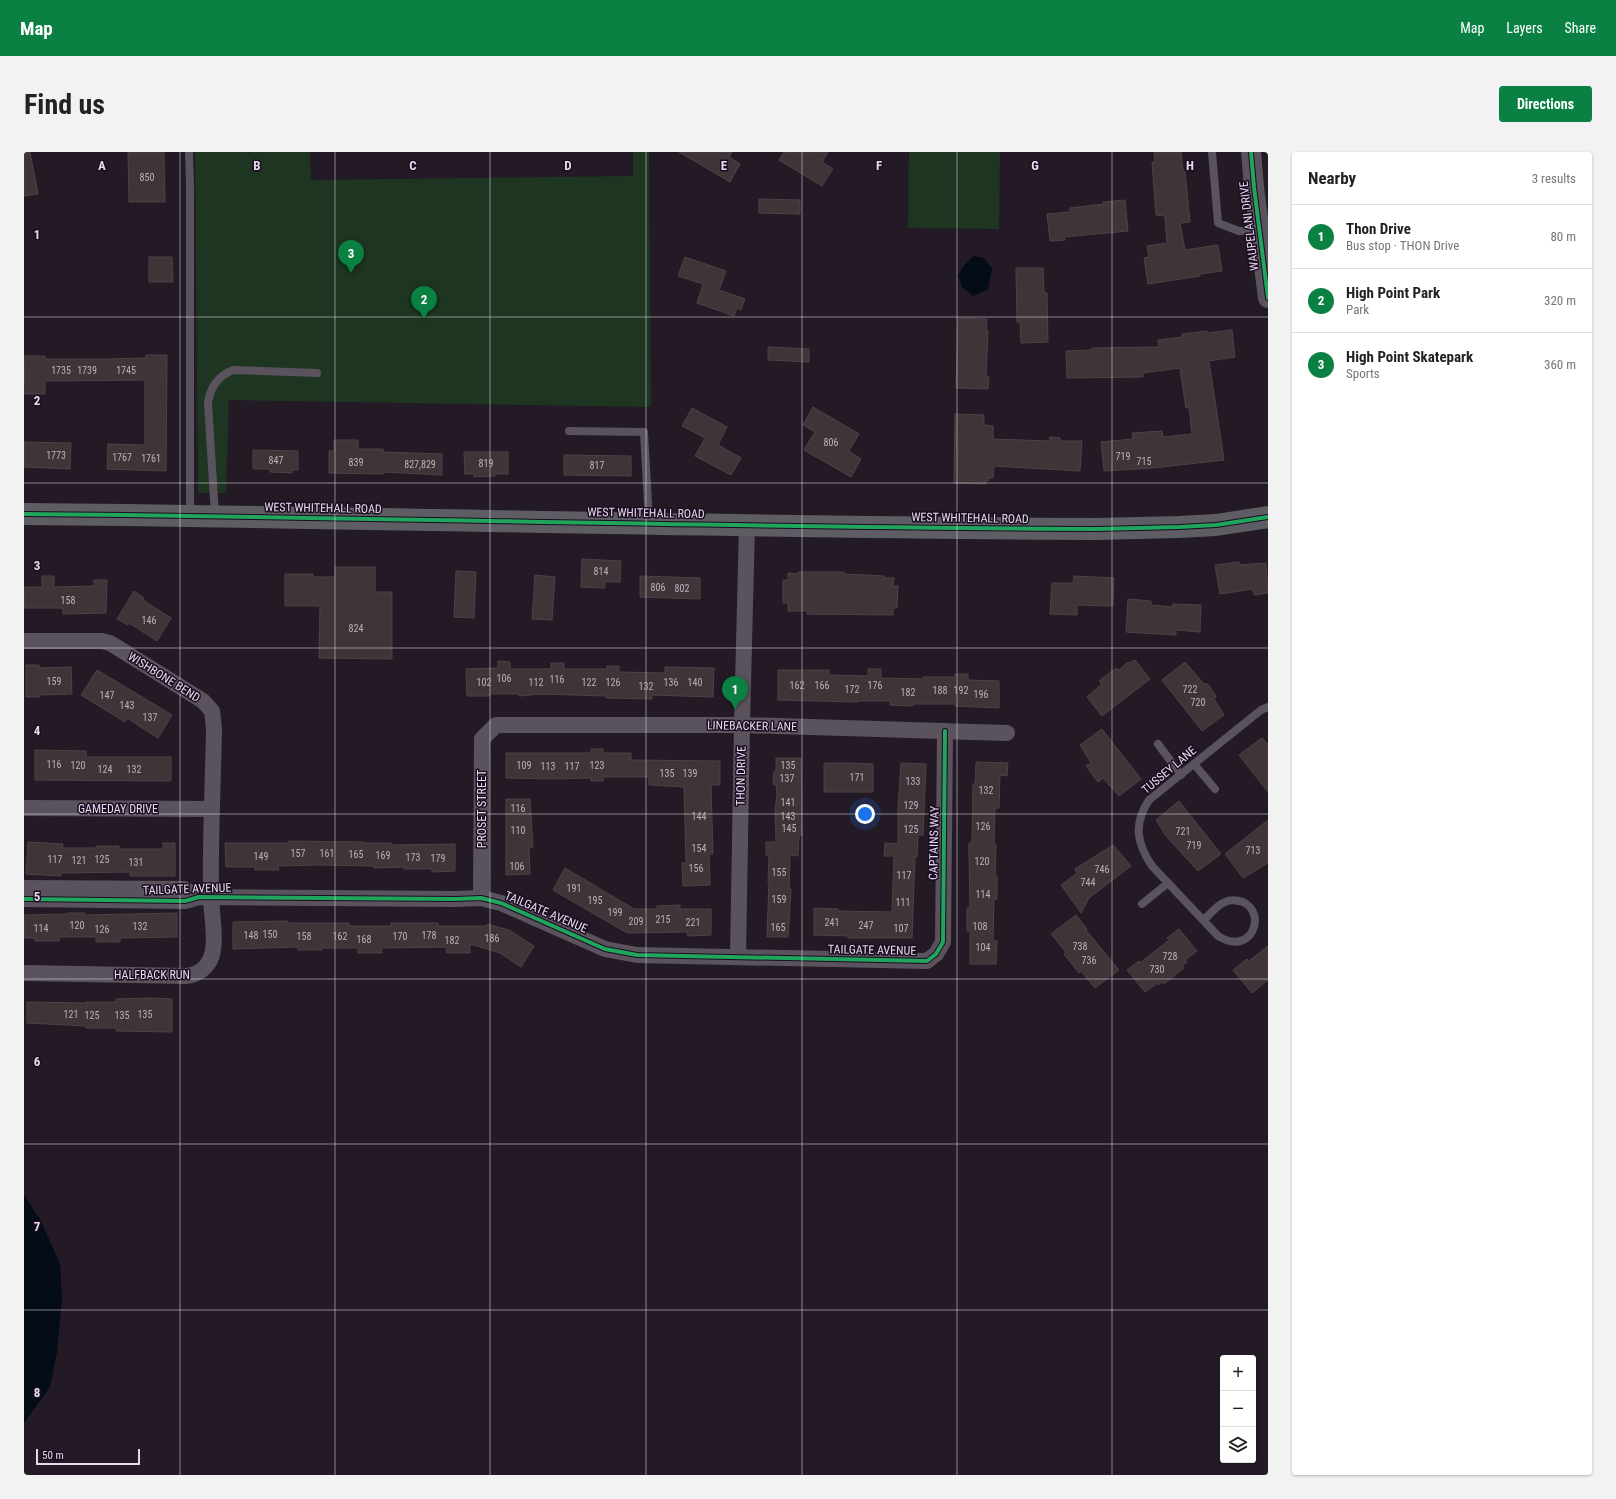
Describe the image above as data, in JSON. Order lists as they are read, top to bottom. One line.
{"streets":{"main road":["WEST WHITEHALL ROAD"],"street":["WAUPELANI DRIVE","WISHBONE BEND","LINEBACKER LANE","THON DRIVE","GAMEDAY DRIVE","PROSET STREET","CAPTAINS WAY","TAILGATE AVENUE","HALFBACK RUN"],"lane":["TUSSEY LANE"]},"crossings":[["WEST WHITEHALL ROAD","THON DRIVE"],["WISHBONE BEND","GAMEDAY DRIVE"],["WISHBONE BEND","TAILGATE AVENUE"],["WISHBONE BEND","HALFBACK RUN"],["LINEBACKER LANE","THON DRIVE"],["LINEBACKER LANE","PROSET STREET"],["LINEBACKER LANE","CAPTAINS WAY"],["THON DRIVE","TAILGATE AVENUE"],["PROSET STREET","TAILGATE AVENUE"],["CAPTAINS WAY","TAILGATE AVENUE"],["TAILGATE AVENUE","HALFBACK RUN"]],"house_numbers":["850","1735","1739","1745","806","1773","719","1767","1761","847","715","839","819","827,829","817","814","806","802","158","146","824","106","116","159","102","112","122","126","136","140","162","166","176","132","172","722","188","192","182","196","147","720","143","137","116","120","109","123","135","113","117","124","132","135","139","171","137","133","132","141","129","116","144","143","126","145","125","110","721","719","154","713","157","161","165","169","149","173","179","117","125","121","120","131","106","156","746","155","117","744","191","114","159","195","111","199","215","209","221","241","120","247","132","108","165","114","107","126","150","148","178","158","162","170","186","168","182","738","104","728","736","730","121","135","125","135"],"scale_bar":"50 m","page":{"header":"Map","nav":["Map","Layers","Share"],"buttons":"Directions","title":"Find us","heading":["Nearby","3 results"],"list":[{"mark":"1","name":"Thon Drive","note":"Bus stop · THON Drive","value":"80 m"},{"mark":"2","name":"High Point Park","note":"Park","value":"320 m"},{"mark":"3","name":"High Point Skatepark","note":"Sports","value":"360 m"}],"pins":["3","2","1"],"map_buttons":["+","−"],"scale":"50 m"},"grid":{"columns":["A","B","C","D","E","F","G","H"],"rows":["1","2","3","4","5","6","7","8"]}}
